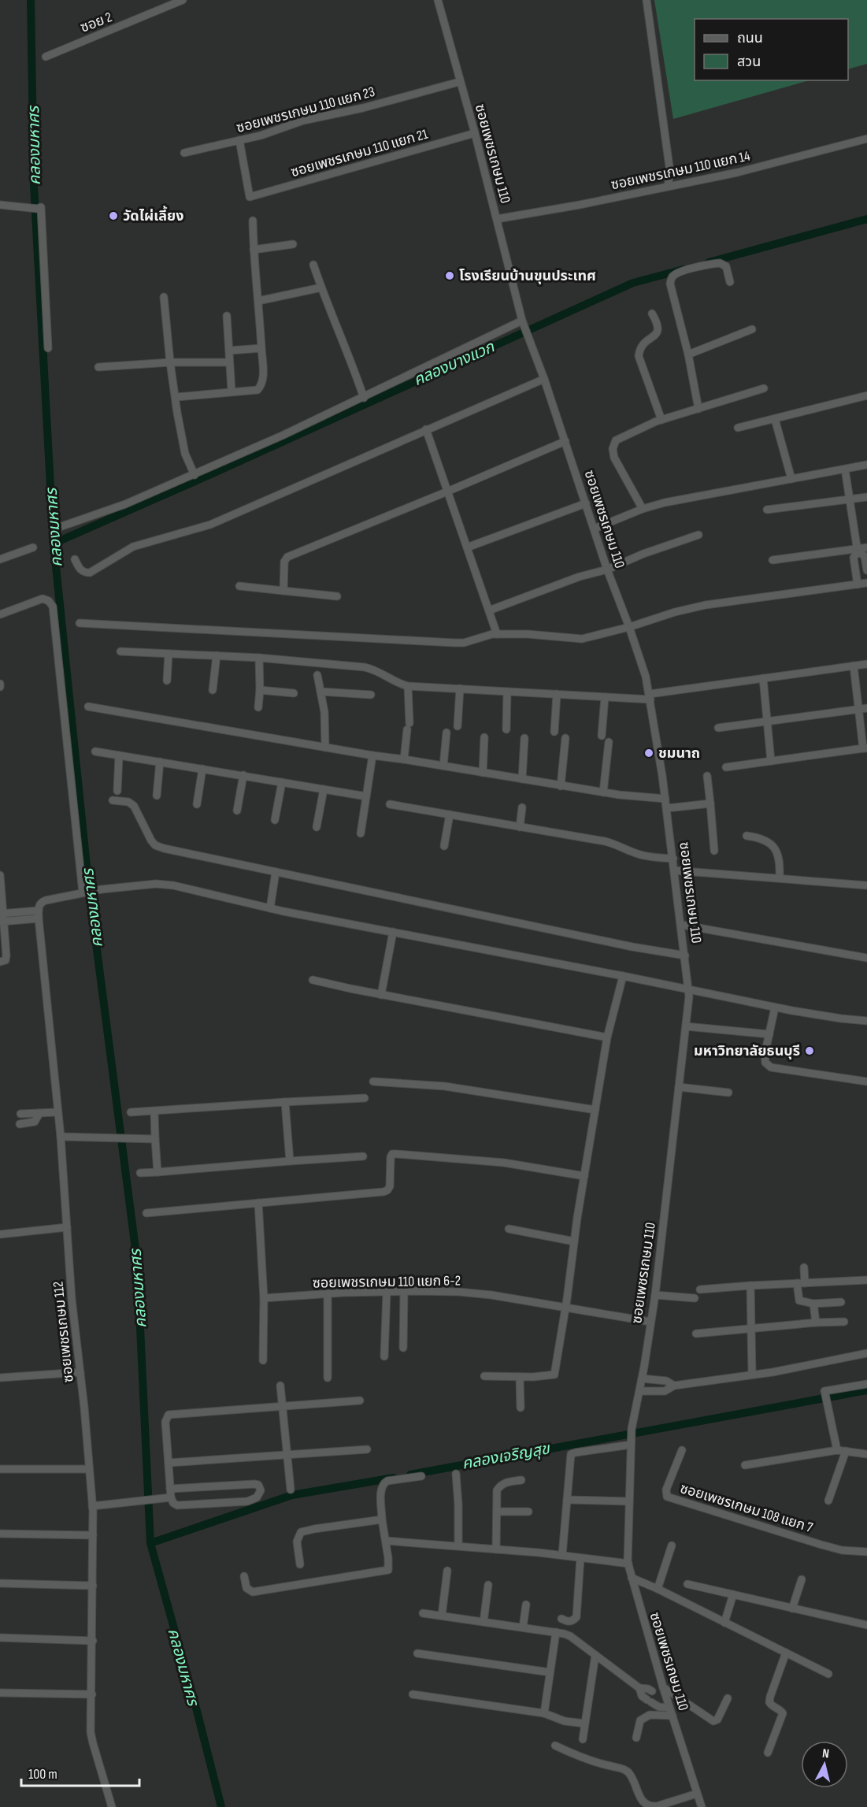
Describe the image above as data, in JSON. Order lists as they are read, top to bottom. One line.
{"streets":{"street":["ซอย 2","ซอยเพชรเกษม 110 แยก 23","ซอยเพชรเกษม 110 แยก 21","ซอยเพชรเกษม 110","ซอยเพชรเกษม 110 แยก 14","ซอยเพชรเกษม 110 แยก 6-2","ซอยเพชรเกษม 112","ซอยเพชรเกษม 108 แยก 7"]},"crossings":[["ซอยเพชรเกษม 110 แยก 23","ซอยเพชรเกษม 110 แยก 21"],["ซอยเพชรเกษม 110 แยก 23","ซอยเพชรเกษม 110"],["ซอยเพชรเกษม 110 แยก 21","ซอยเพชรเกษม 110"],["ซอยเพชรเกษม 110","ซอยเพชรเกษม 110 แยก 14"],["ซอยเพชรเกษม 110","ซอยเพชรเกษม 110 แยก 6-2"]],"water":["คลองมหาศร","คลองบางแวก","คลองเจริญสุข"],"places":["วัดไผ่เลี้ยง","โรงเรียนบ้านขุนประเทศ","ชมนาถ","มหาวิทยาลัยธนบุรี"],"legend":["ถนน","สวน"],"scale_bar":"100 m","north":"top"}
